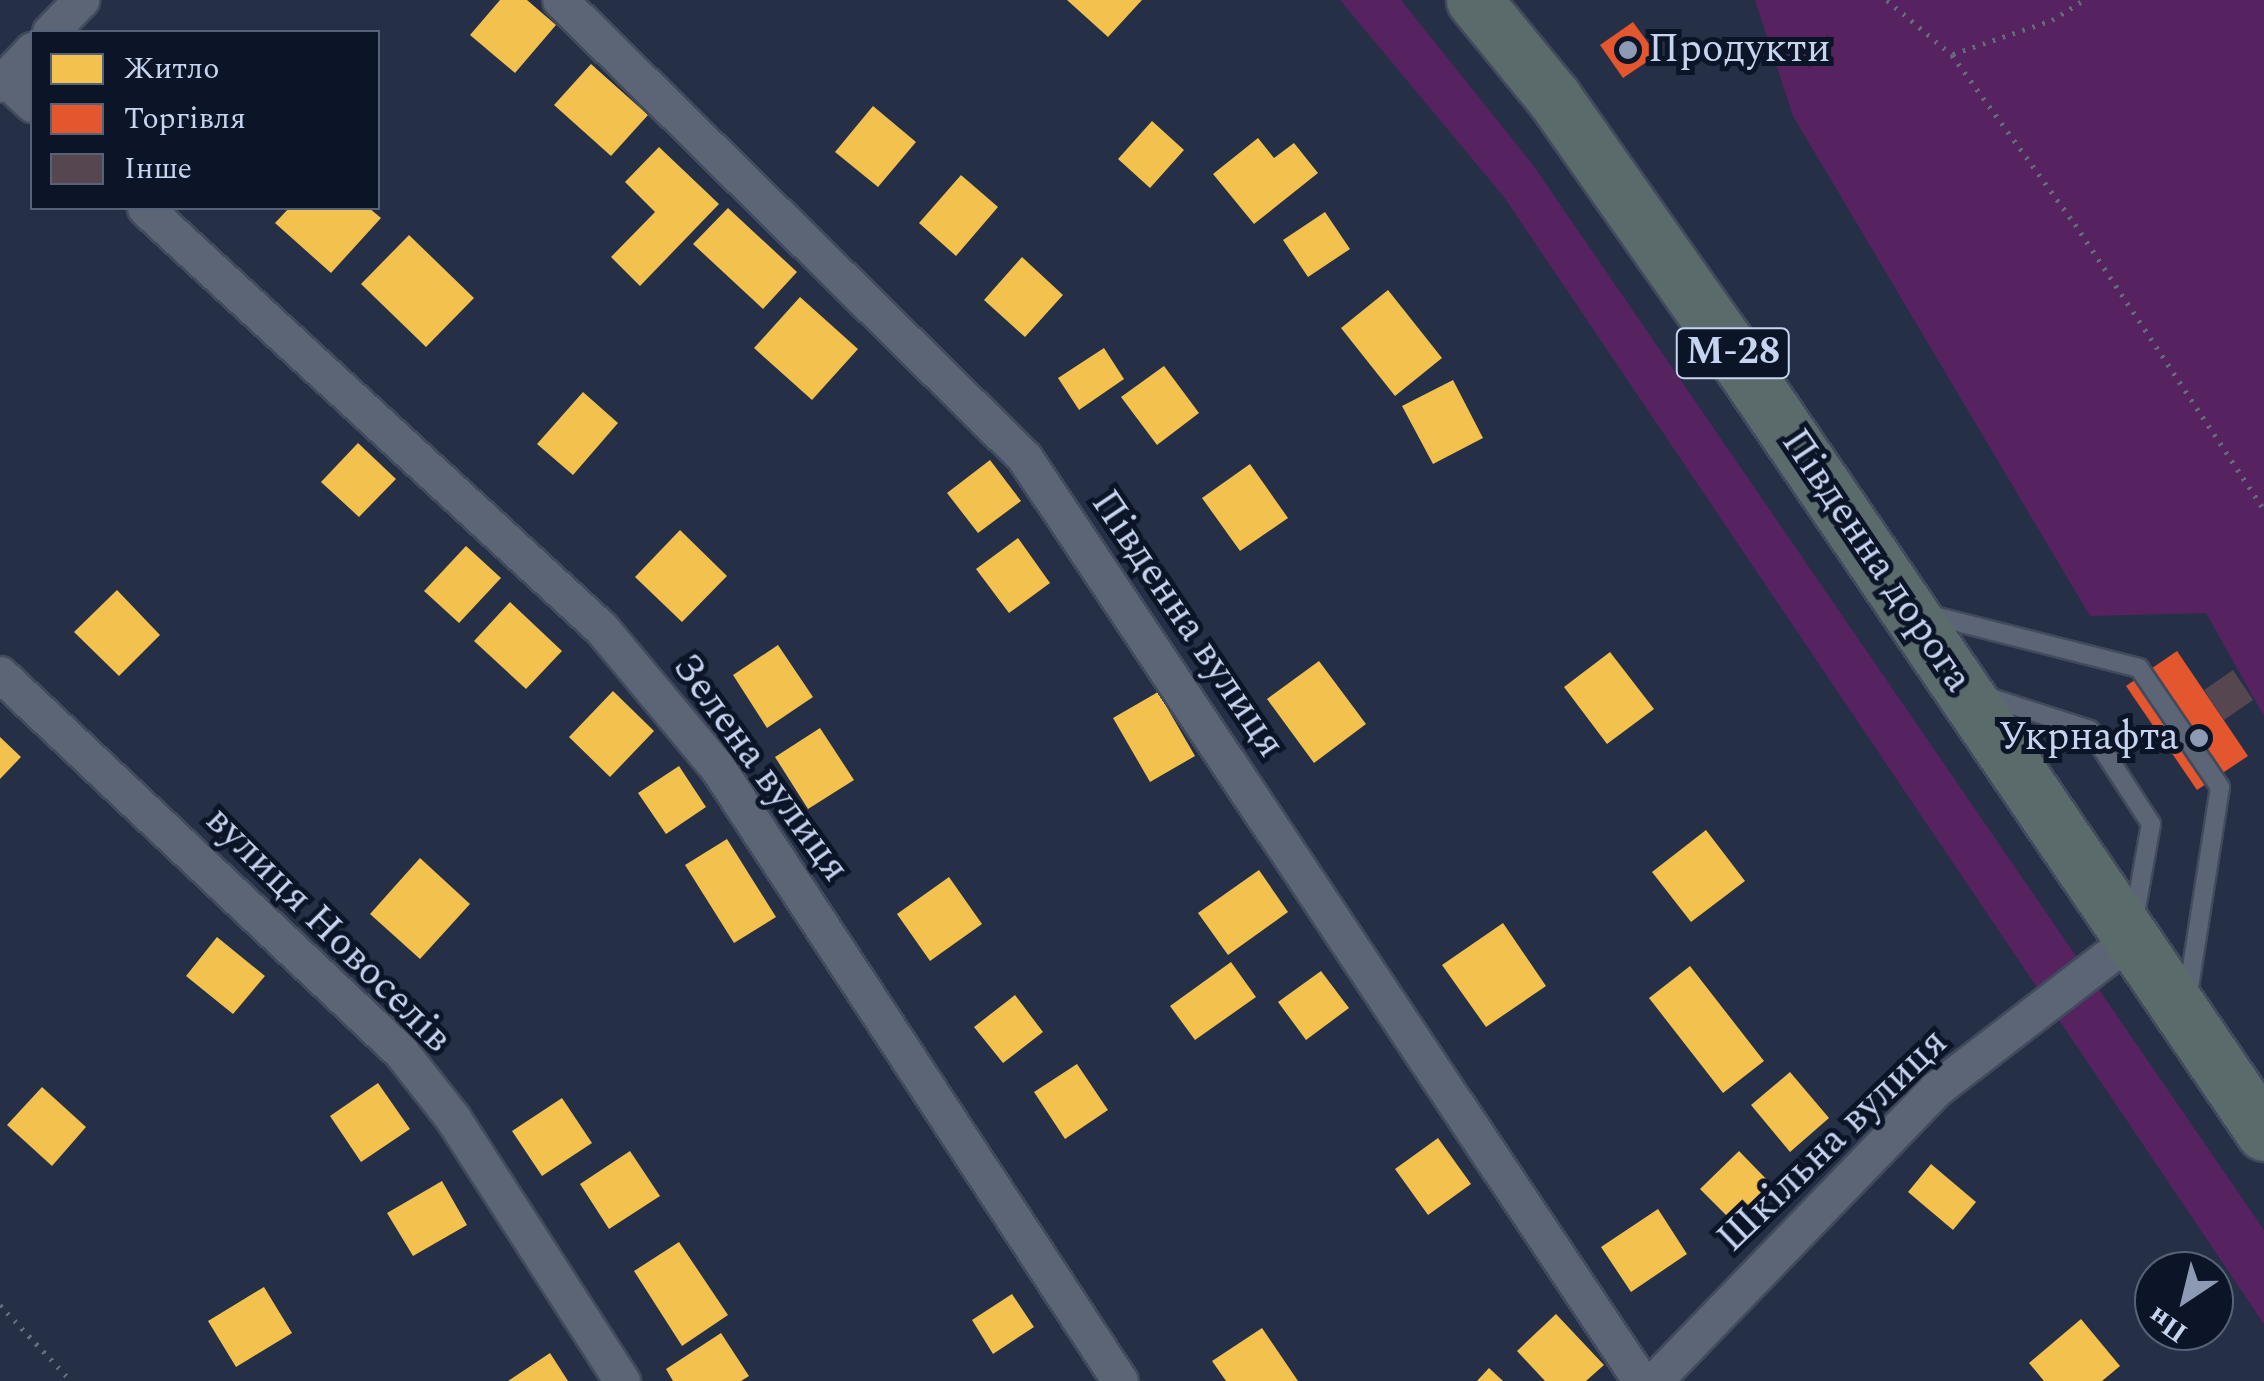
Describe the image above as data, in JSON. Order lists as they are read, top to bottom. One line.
{"streets":{"highway":["М-28","Південна дорога"],"street":["Південна вулиця","Зелена вулиця","вулиця Новоселів","Шкільна вулиця"]},"crossings":[["Південна дорога","Шкільна вулиця"]],"places":["Продукти","Укрнафта"],"legend":["Житло","Торгівля","Інше"],"north":"bottom left"}
